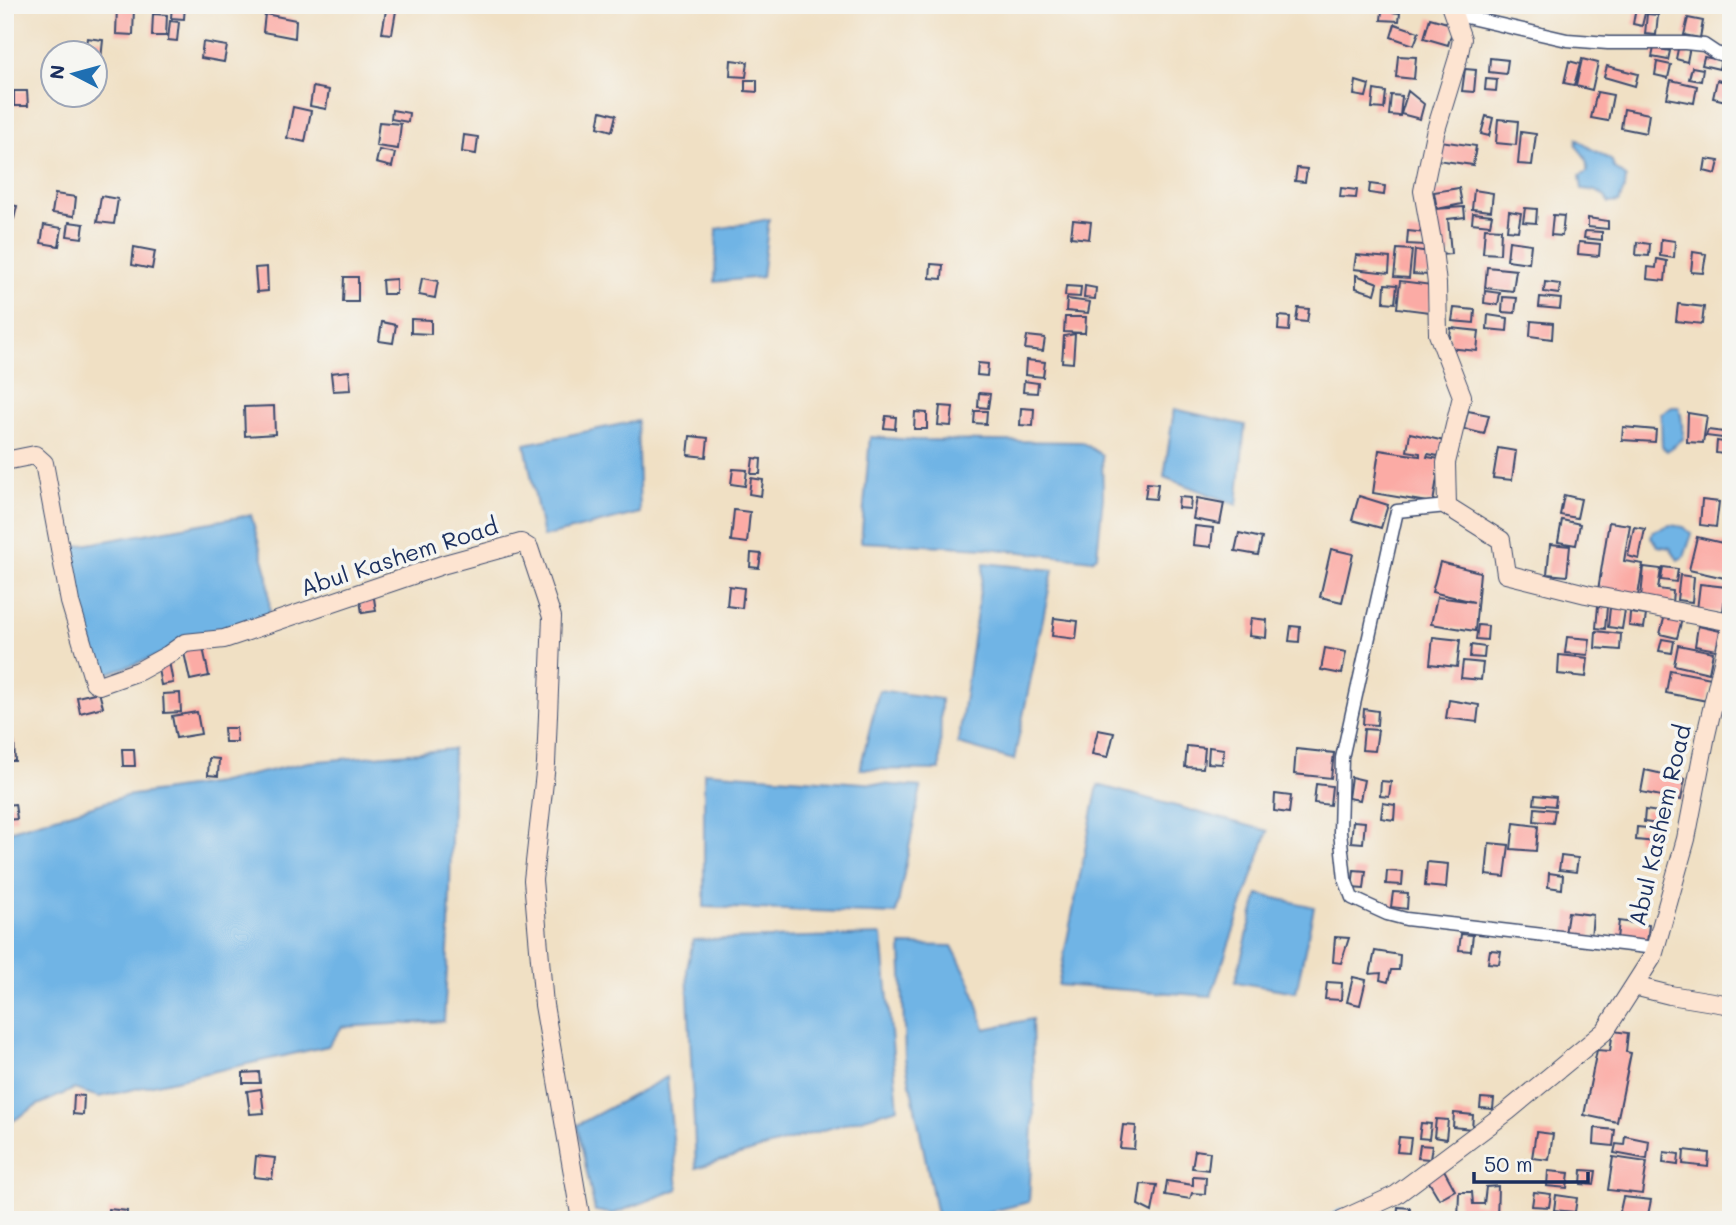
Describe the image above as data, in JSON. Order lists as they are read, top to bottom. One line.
{"streets":{"street":["Abul Kashem Road"]},"scale_bar":"50 m","north":"left"}
